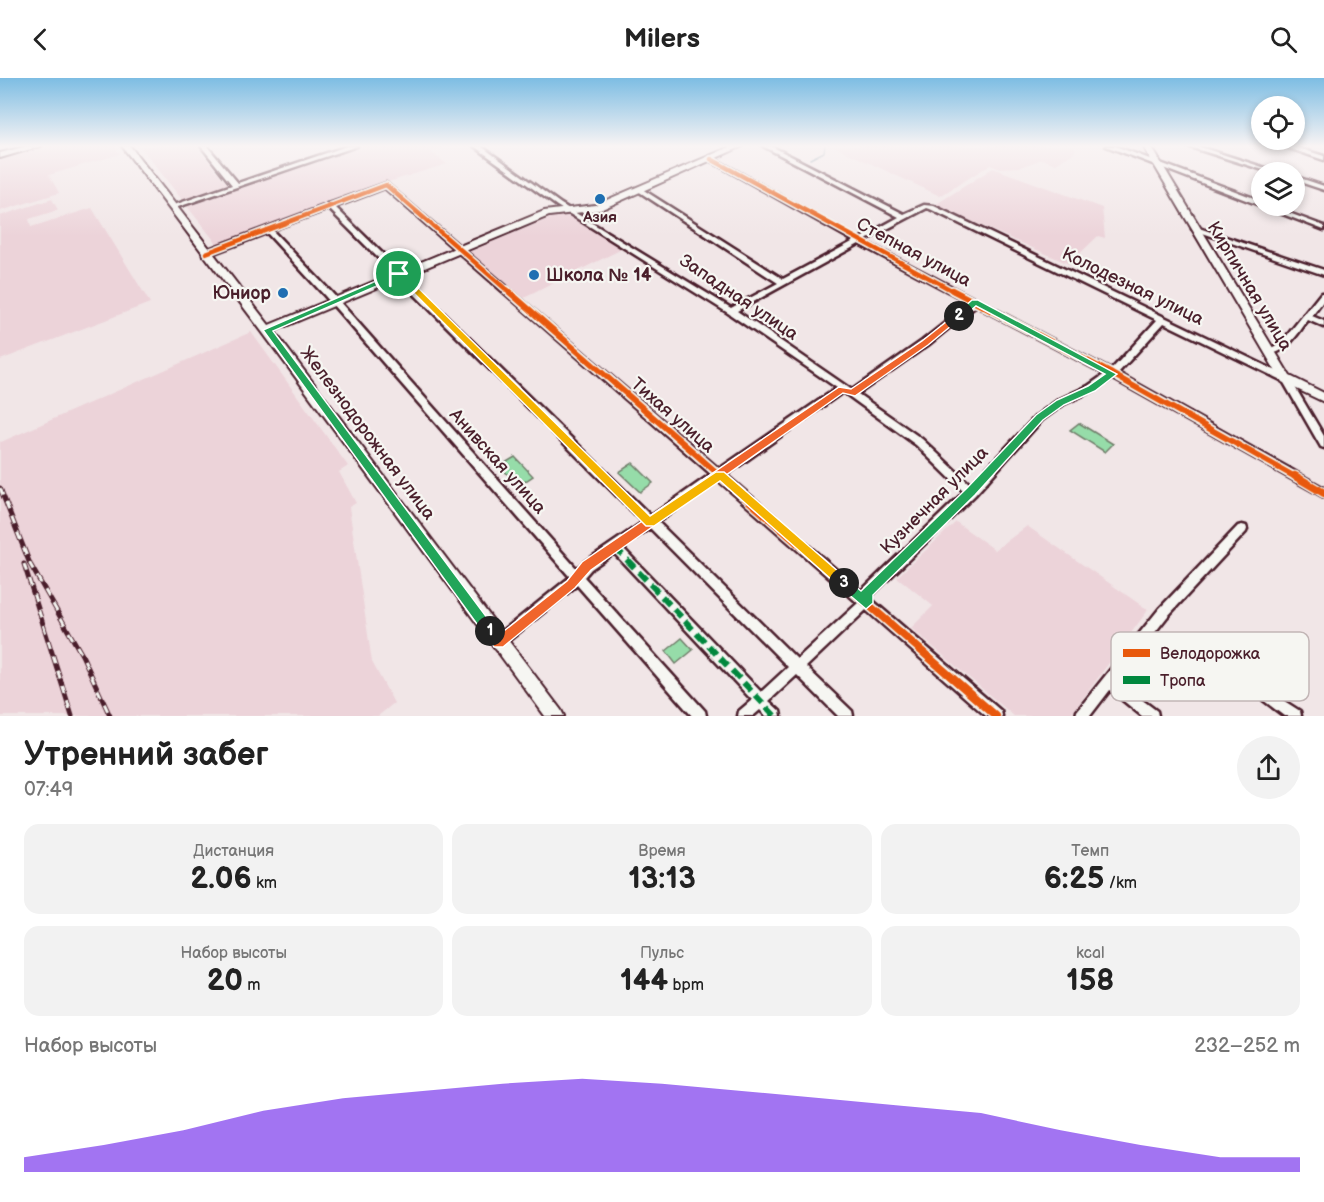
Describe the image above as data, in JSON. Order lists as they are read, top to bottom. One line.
{"streets":{"street":["Степная улица","Колодезная улица","Кирпичная улица","Западная улица","Тихая улица","Железнодорожная улица","Анивская улица","Кузнечная улица"]},"crossings":[["Степная улица","Кузнечная улица"],["Колодезная улица","Кирпичная улица"],["Колодезная улица","Кузнечная улица"],["Западная улица","Кузнечная улица"],["Тихая улица","Кузнечная улица"]],"places":["Азия","Школа № 14","Юниор"],"legend":["Велодорожка","Тропа"],"page":{"header":"Milers","pins":["2","3","1"],"heading":["Утренний забег","07:49"],"stats":[["Дистанция","2.06 km"],["Время","13:13"],["Темп","6:25 /km"],["Набор высоты","20 m"],["Пульс","144 bpm"],["kcal","158"]],"chart":["Набор высоты","232–252 m"]}}
